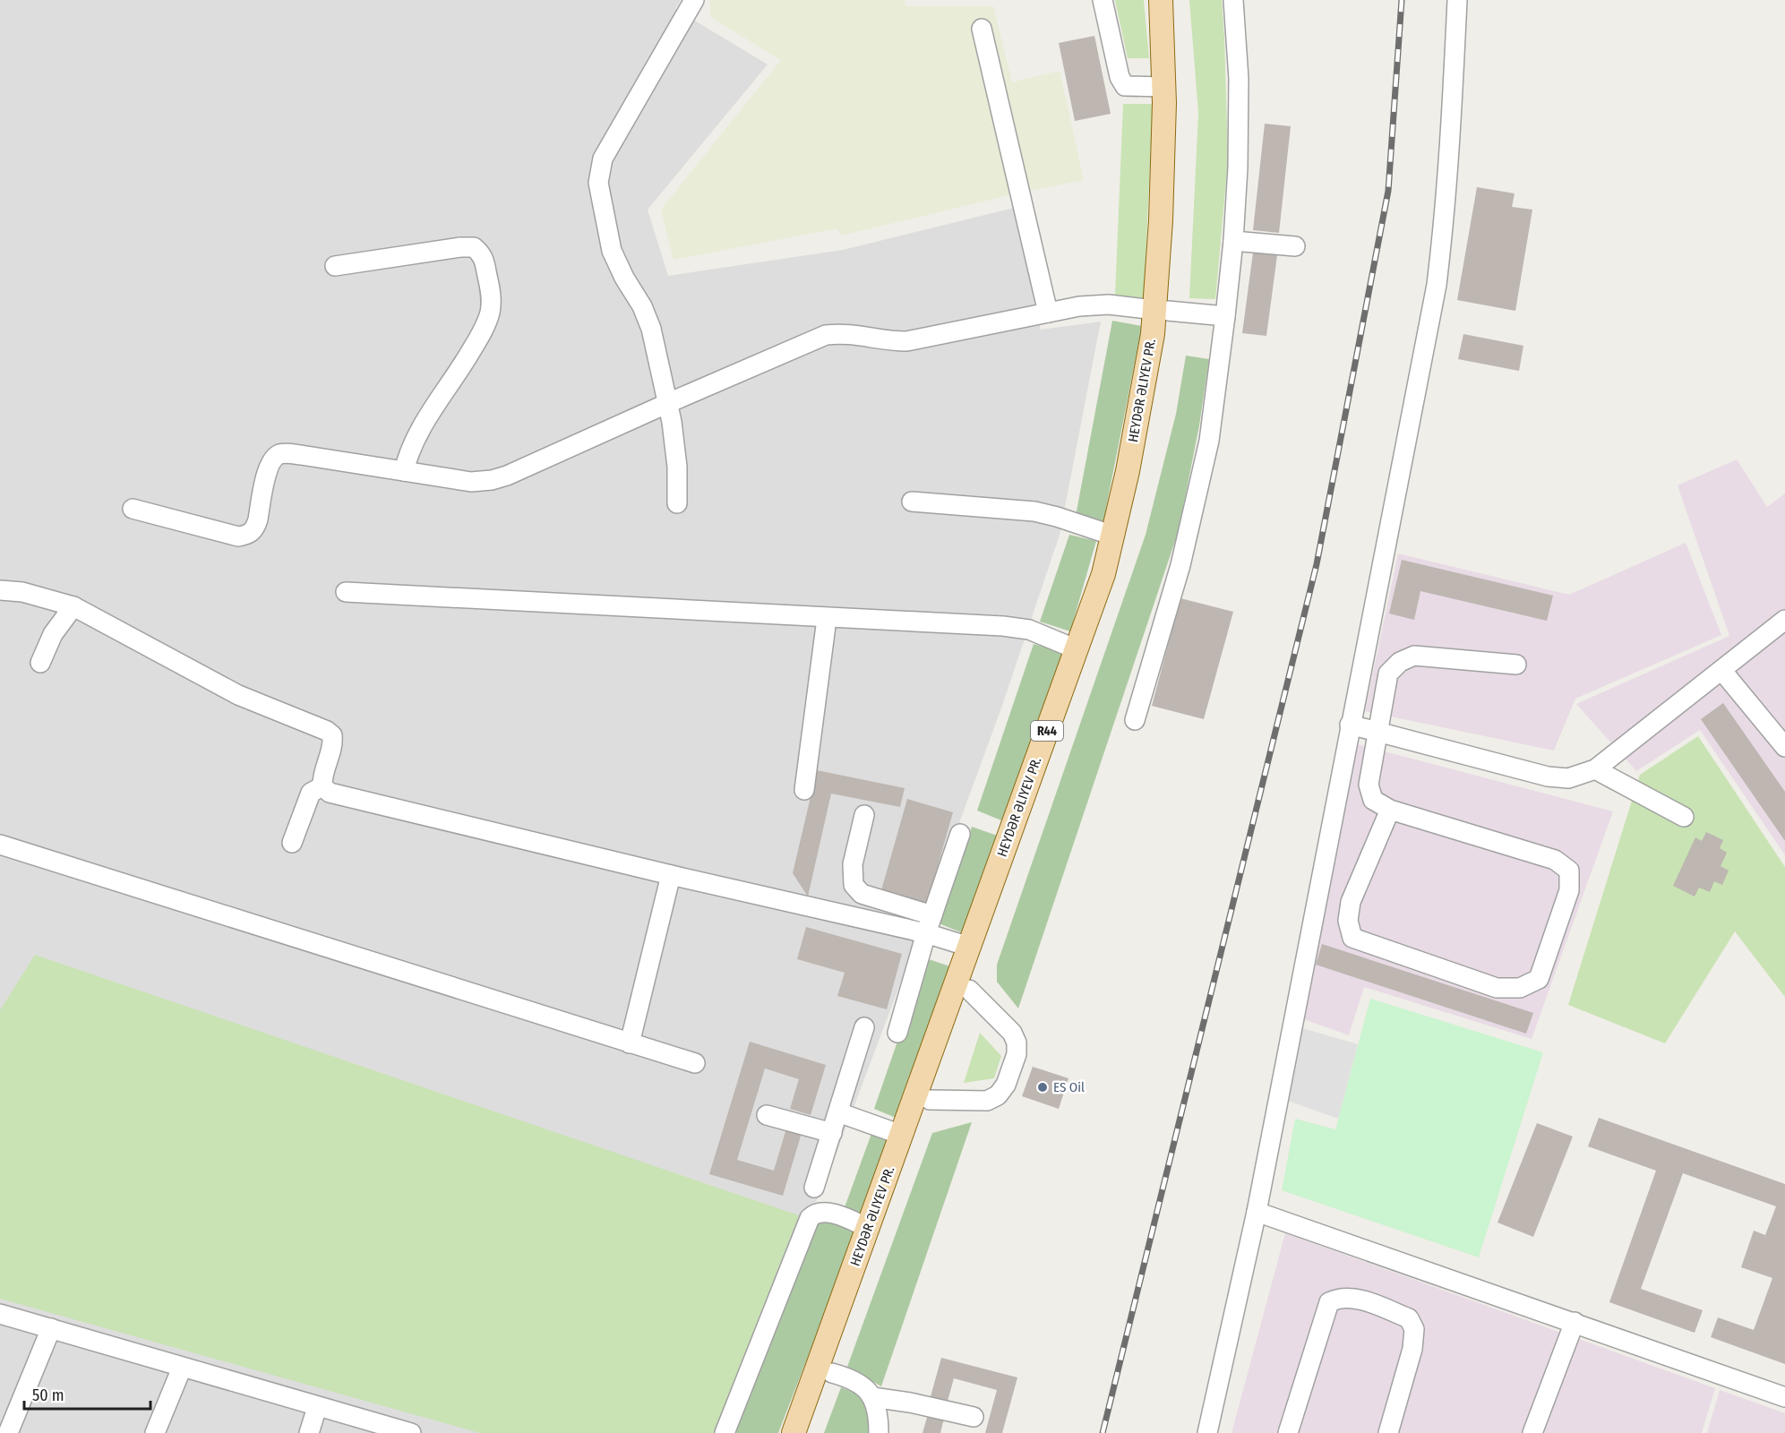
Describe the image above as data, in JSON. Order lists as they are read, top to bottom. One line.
{"streets":{"main road":["HEYDƏR ƏLIYEV PR.","R44"]},"places":["ES Oil"],"scale_bar":"50 m"}
